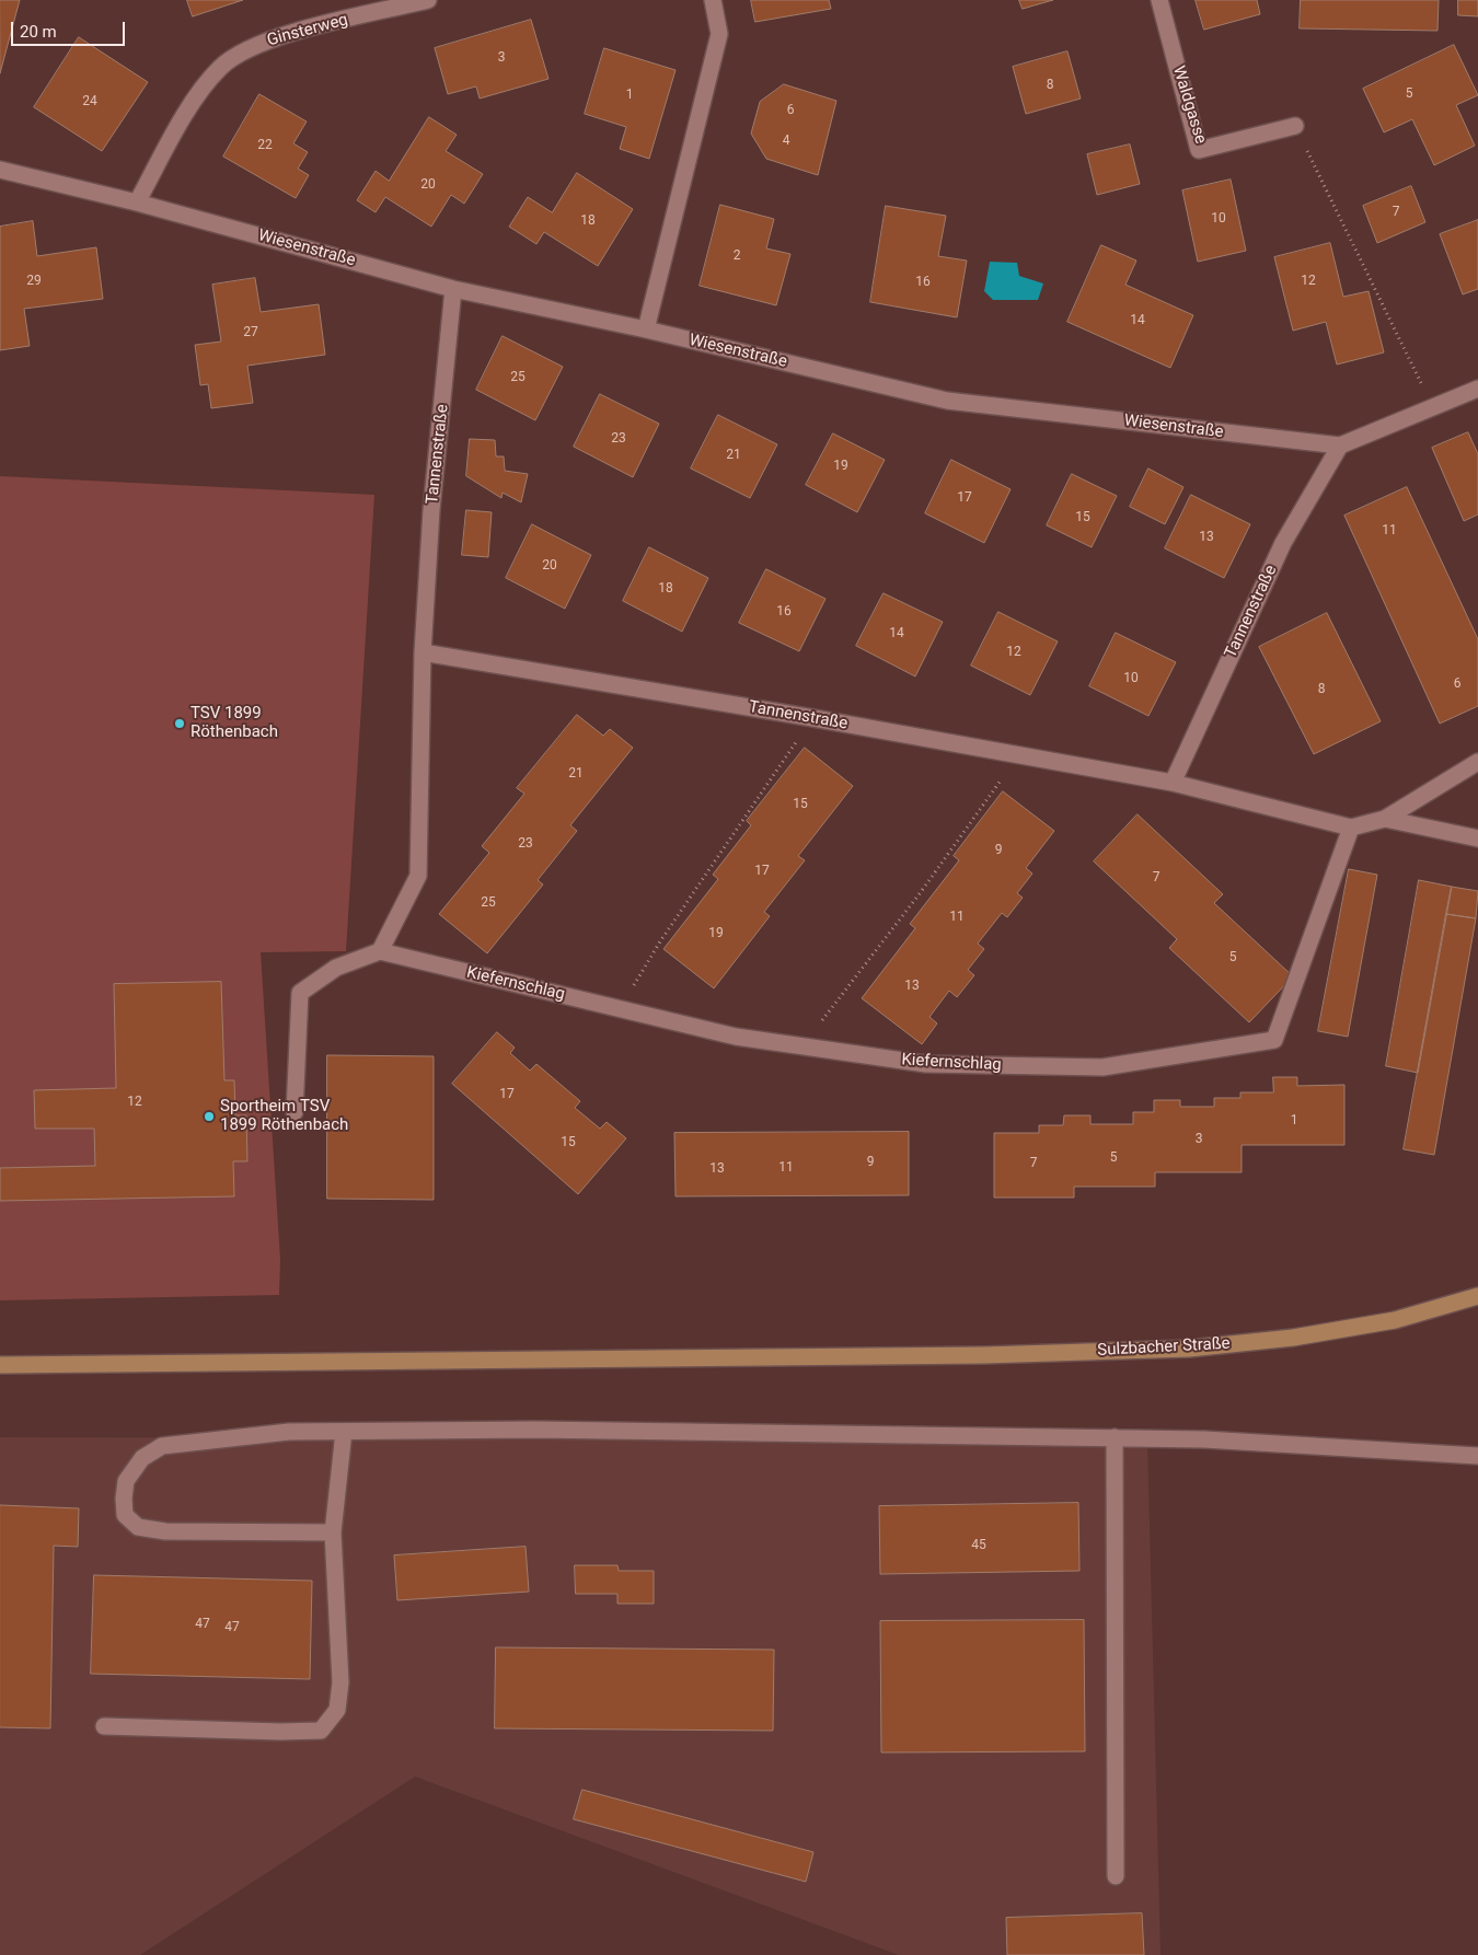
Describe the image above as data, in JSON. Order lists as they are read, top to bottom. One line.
{"streets":{"main road":["Sulzbacher Straße"],"street":["Ginsterweg","Waldgasse","Wiesenstraße","Tannenstraße","Kiefernschlag"]},"crossings":[["Ginsterweg","Wiesenstraße"],["Wiesenstraße","Tannenstraße"],["Tannenstraße","Kiefernschlag"]],"places":["TSV 1899 Röthenbach","Sportheim TSV 1899 Röthenbach"],"house_numbers":["3","8","5","1","24","6","4","22","20","7","10","18","2","29","12","16","14","27","25","23","21","19","17","15","11","13","20","18","16","14","12","10","6","8","21","15","23","9","17","7","25","11","19","5","13","17","12","1","3","15","5","9","7","11","13","45","47","47"],"scale_bar":"20 m"}
